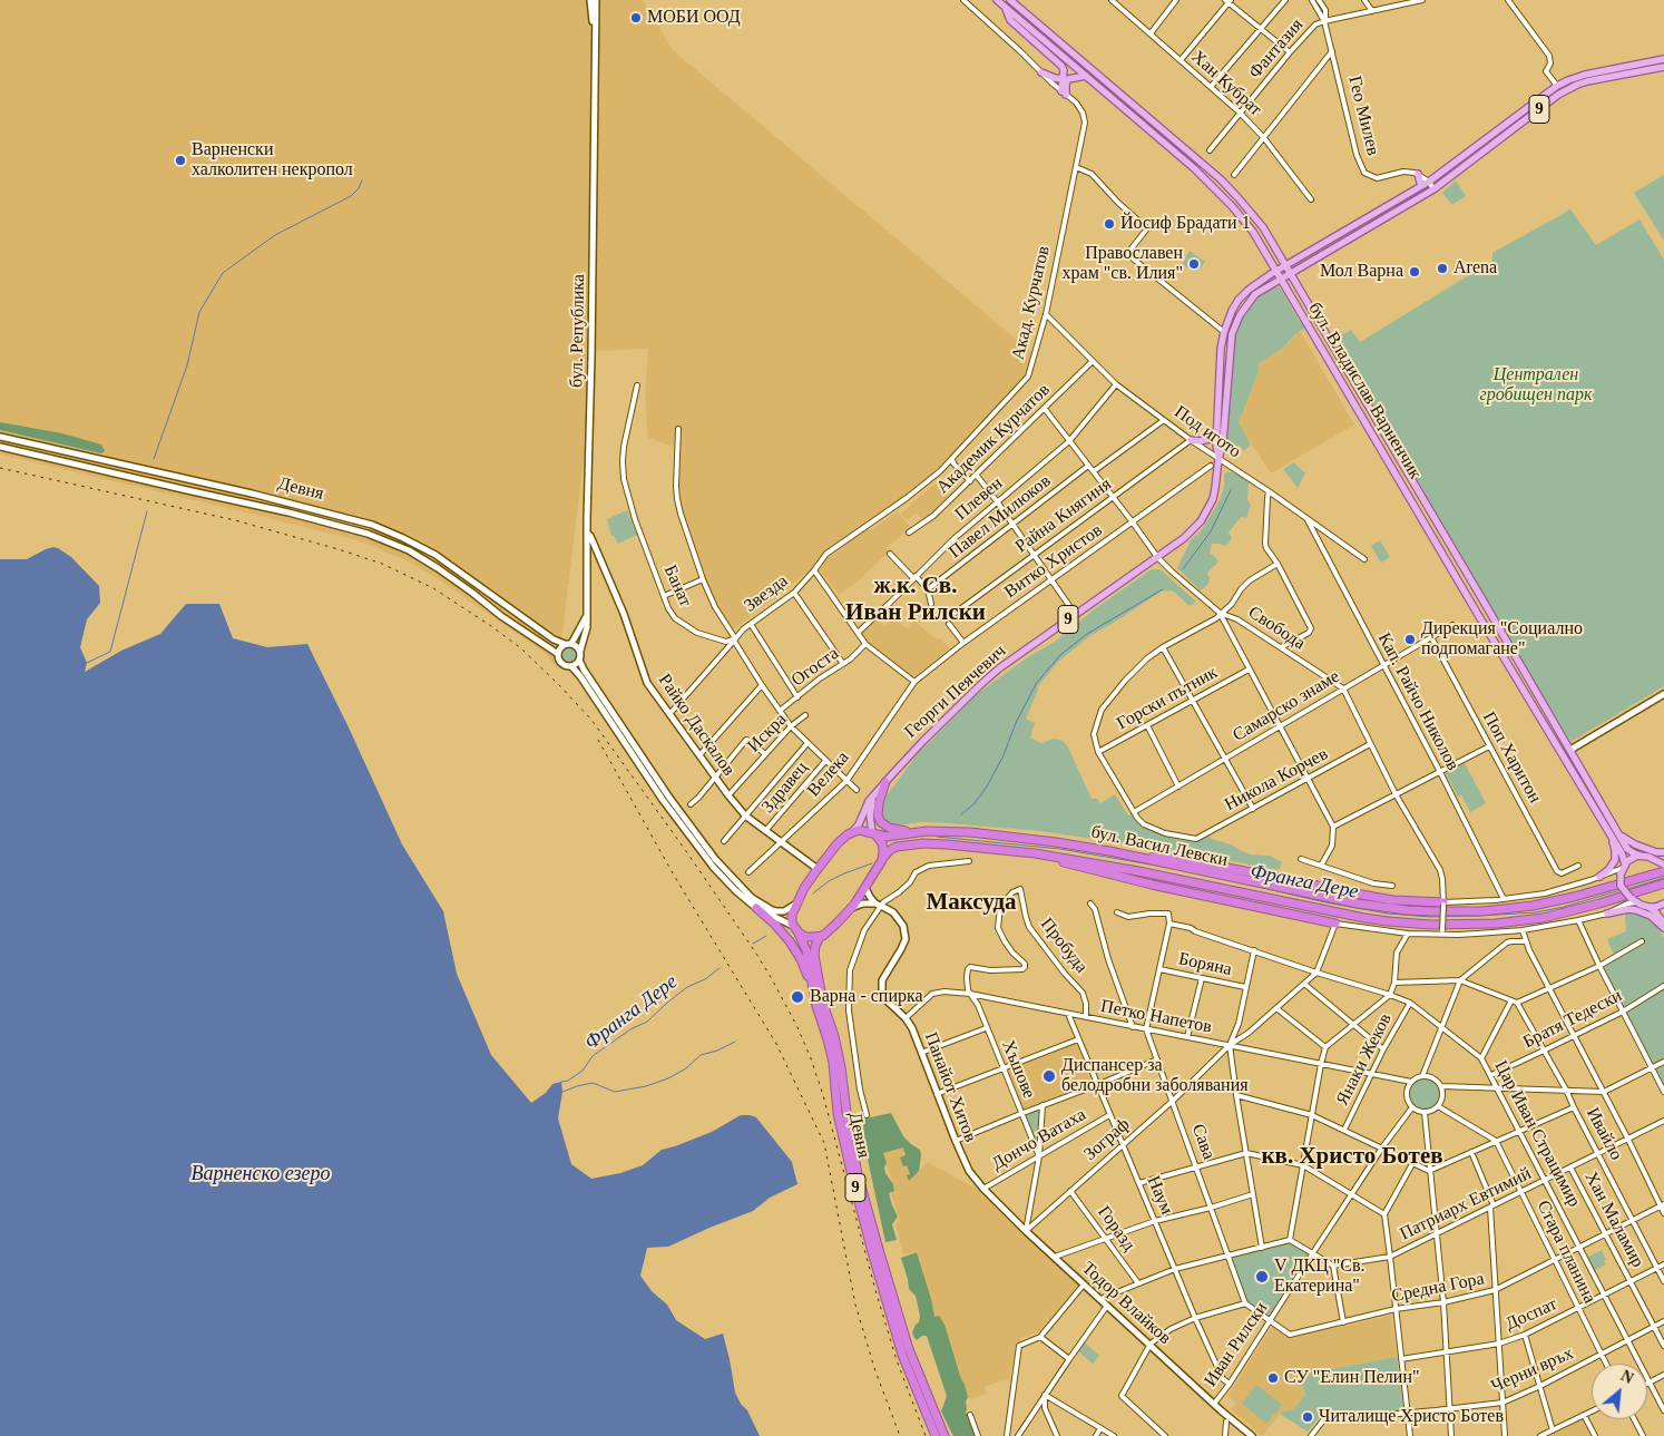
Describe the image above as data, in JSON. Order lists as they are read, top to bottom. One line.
{"streets":{"highway":["9","Девня","бул. Васил Левски"],"main road":["бул. Владислав Варненчик","Георги Пеячевич"],"street":["Фантазия","Хан Кубрат","Гео Милев","Акад. Курчатов","бул. Република","Под игото","Академик Курчатов","Плевен","Райна Княгиня","Павел Милюков","Витко Христов","Банат","Звезда","Свобода","Огоста","Горски пътник","Кап. Райчо Николов","Самарско знаме","Райко Даскалов","Искра","Поп Харитон","Велека","Никола Корчев","Здравец","Прoбудa","Боряна","Петко Напетов","Братя Тедески","Янаки Жеков","Хъшове","Панайот Хитов","Цар Иван Страцимир","Ивайло","Дончо Ватаха","Зограф","Сава","Наум","Патриарх Евтимий","Хан Маламир","Горазд","Стара планина","Средна Гора","Тодор Влайков","Доспат","Иван Рилски","Черни връх"]},"crossings":[["Фантазия","Хан Кубрат"],["Фантазия","Гео Милев"],["9","бул. Владислав Варненчик"],["9","Под игото"],["9","Девня"],["9","Георги Пеячевич"],["9","Райко Даскалов"],["9","бул. Васил Левски"],["Акад. Курчатов","Под игото"],["Акад. Курчатов","Звезда"],["бул. Република","Девня"],["бул. Република","Райко Даскалов"],["Под игото","Академик Курчатов"],["Под игото","Плевен"],["Под игото","Райна Княгиня"],["Под игото","Георги Пеячевич"],["Под игото","Кап. Райчо Николов"],["Академик Курчатов","Свобода"],["Плевен","Свобода"],["Райна Княгиня","Свобода"],["Павел Милюков","Свобода"],["Витко Христов","Свобода"],["Витко Христов","Велека"],["Банат","Звезда"],["Звезда","Райко Даскалов"],["Свобода","Георги Пеячевич"],["Свобода","Самарско знаме"],["Георги Пеячевич","бул. Васил Левски"],["Кап. Райчо Николов","Самарско знаме"],["Самарско знаме","Поп Харитон"],["Самарско знаме","Никола Корчев"],["Райко Даскалов","Искра"],["Райко Даскалов","Велека"],["Райко Даскалов","Здравец"],["Прoбудa","Петко Напетов"],["Прoбудa","Хъшове"],["Петко Напетов","Янаки Жеков"],["Петко Напетов","Хъшове"],["Петко Напетов","Панайот Хитов"],["Петко Напетов","Зограф"],["Петко Напетов","Сава"],["Петко Напетов","Наум"],["Петко Напетов","Иван Рилски"],["Братя Тедески","Цар Иван Страцимир"],["Братя Тедески","Ивайло"],["Янаки Жеков","Цар Иван Страцимир"],["Хъшове","Дончо Ватаха"],["Панайот Хитов","Дончо Ватаха"],["Панайот Хитов","Тодор Влайков"],["Цар Иван Страцимир","Патриарх Евтимий"],["Цар Иван Страцимир","Средна Гора"],["Цар Иван Страцимир","Доспат"],["Цар Иван Страцимир","Черни връх"],["Ивайло","Патриарх Евтимий"],["Ивайло","Средна Гора"],["Ивайло","Доспат"],["Дончо Ватаха","Наум"],["Дончо Ватаха","Тодор Влайков"],["Зограф","Сава"],["Зограф","Наум"],["Зограф","Горазд"],["Зограф","Тодор Влайков"],["Наум","Иван Рилски"],["Патриарх Евтимий","Хан Маламир"],["Патриарх Евтимий","Стара планина"],["Хан Маламир","Средна Гора"],["Хан Маламир","Доспат"],["Хан Маламир","Черни връх"],["Стара планина","Средна Гора"],["Стара планина","Доспат"],["Стара планина","Черни връх"],["Средна Гора","Иван Рилски"],["Тодор Влайков","Иван Рилски"]],"districts":["ж.к. Св. Иван Рилски","Максуда","кв. Христо Ботев"],"water":["Франга Дере","Варненско езеро"],"parks":["Централен гробищен парк"],"places":["МОБИ ООД","Варненски халколитен некропол","Йосиф Брадати 1","Православен храм \"св. Илия\"","Arena","Мол Варна","Дирекция \"Социално подпомагане\"","Варна - спирка","Диспансер за белодробни заболявания","V ДКЦ \"Св. Екатерина\"","СУ \"Елин Пелин\"","Читалище Христо Ботев"],"north":"top right"}
